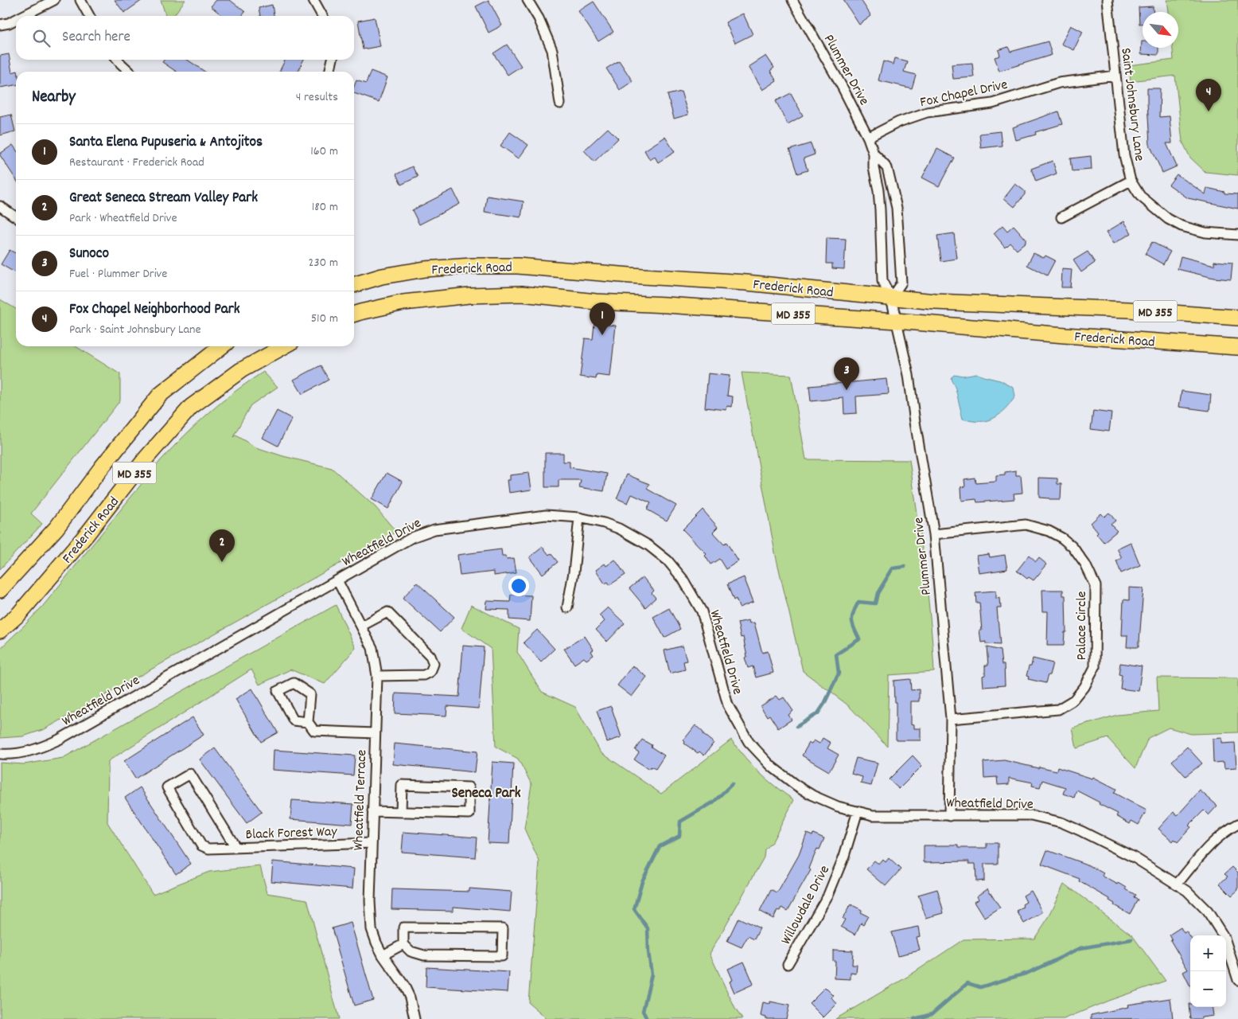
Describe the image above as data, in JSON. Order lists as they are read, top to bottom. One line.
{"streets":{"main road":["Frederick Road","MD 355"],"street":["Plummer Drive","Fox Chapel Drive","Saint Johnsbury Lane","Wheatfield Drive","Palace Circle","Wheatfield Terrace","Black Forest Way","Willowdale Drive"]},"crossings":[["Plummer Drive","Fox Chapel Drive"],["Plummer Drive","Frederick Road"],["Plummer Drive","Wheatfield Drive"],["Plummer Drive","Palace Circle"],["Fox Chapel Drive","Saint Johnsbury Lane"],["Wheatfield Drive","Wheatfield Terrace"],["Wheatfield Drive","Willowdale Drive"],["Wheatfield Terrace","Black Forest Way"]],"districts":["Seneca Park"],"north":"bottom right","page":{"search":"Search here","heading":["Nearby","4 results"],"pins":["4","1","3","2"],"list":[{"mark":"1","name":"Santa Elena Pupuseria & Antojitos","note":"Restaurant · Frederick Road","value":"160 m"},{"mark":"2","name":"Great Seneca Stream Valley Park","note":"Park · Wheatfield Drive","value":"180 m"},{"mark":"3","name":"Sunoco","note":"Fuel · Plummer Drive","value":"230 m"},{"mark":"4","name":"Fox Chapel Neighborhood Park","note":"Park · Saint Johnsbury Lane","value":"510 m"}],"map_buttons":["+","−"]}}
